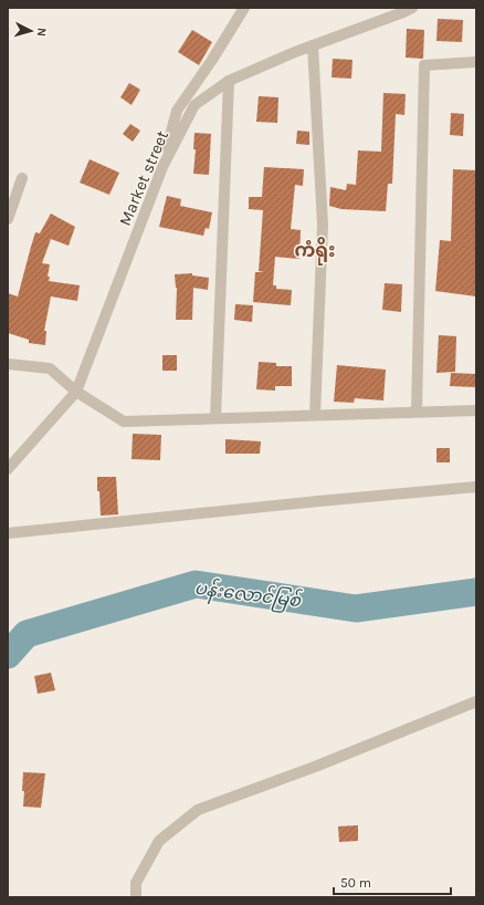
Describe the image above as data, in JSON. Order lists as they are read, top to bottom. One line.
{"streets":{"street":["Market street"]},"districts":["ကံရိုး"],"water":["ပန်းလောင်မြစ်"],"scale_bar":"50 m","north":"right"}
